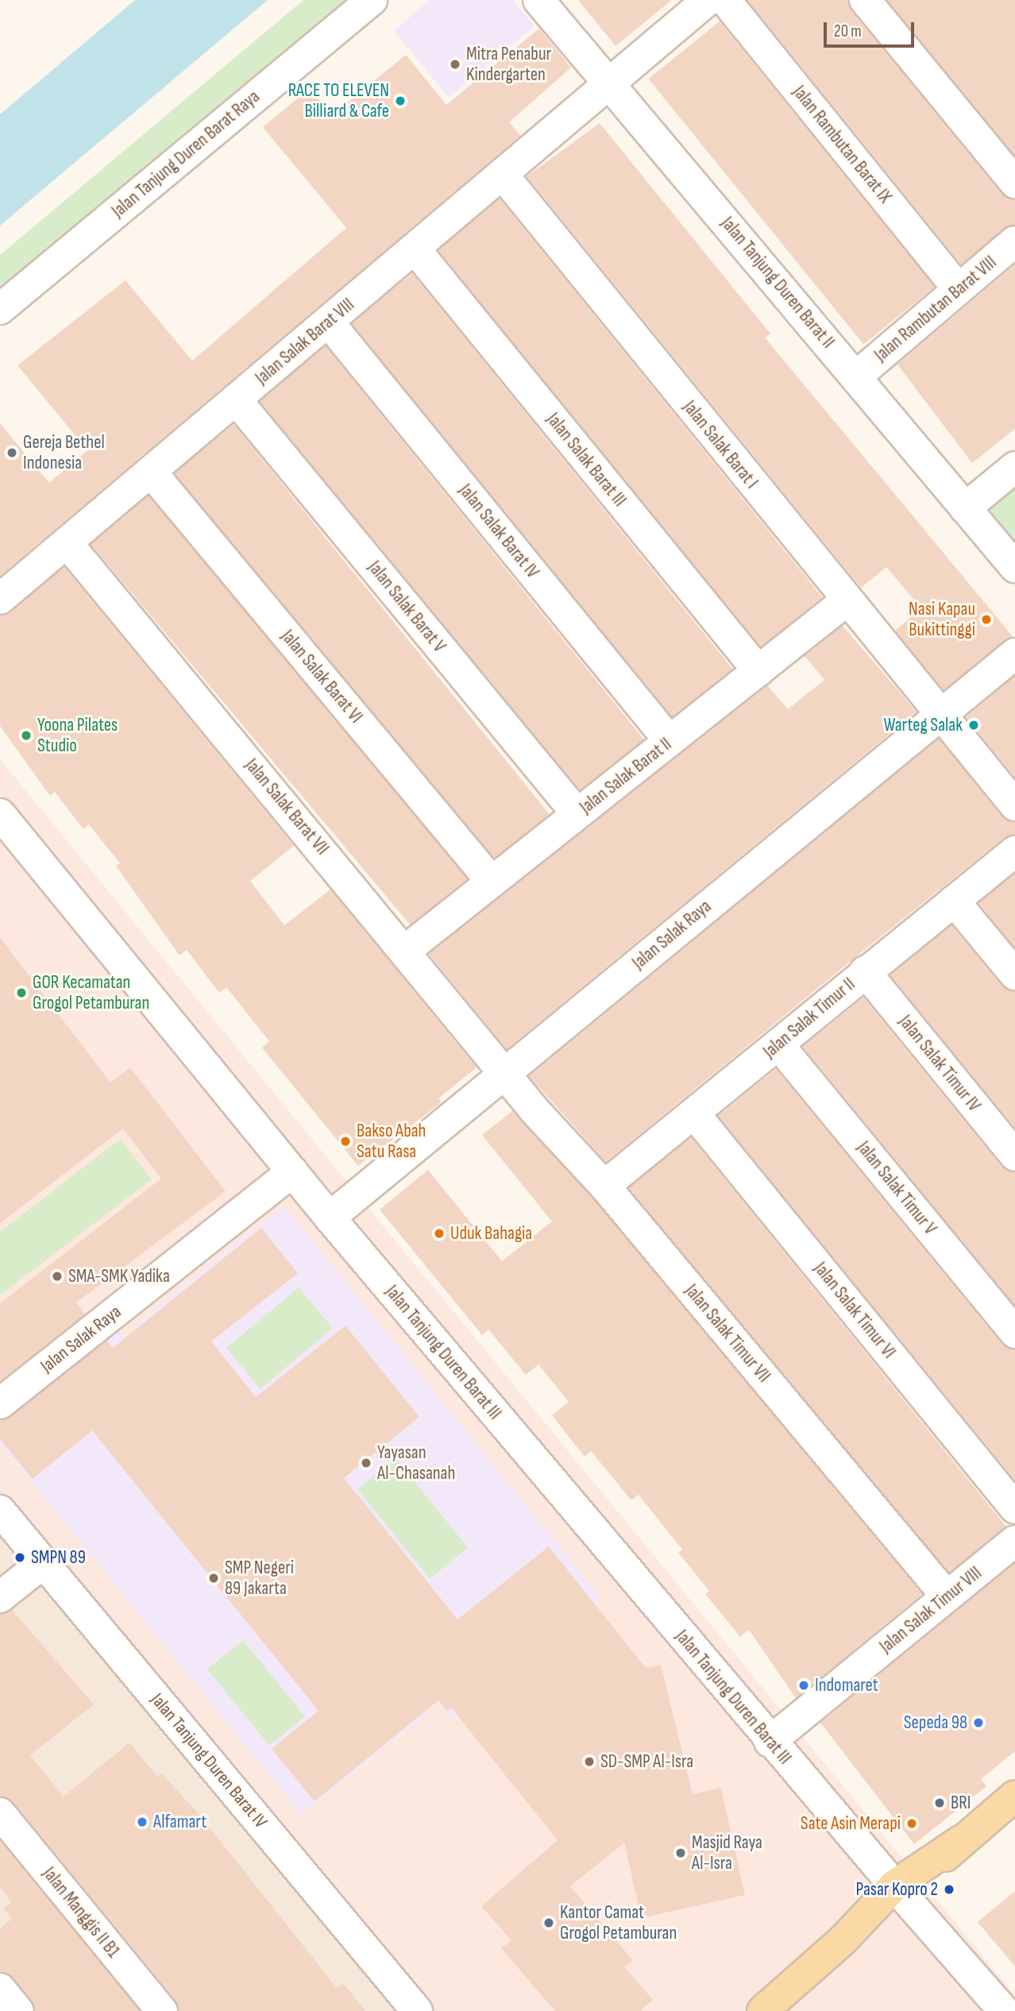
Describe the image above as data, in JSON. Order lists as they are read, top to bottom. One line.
{"streets":{"street":["Jalan Rambutan Barat IX","Jalan Tanjung Duren Barat Raya","Jalan Tanjung Duren Barat II","Jalan Rambutan Barat VIII","Jalan Salak Barat VIII","Jalan Salak Barat I","Jalan Salak Barat III","Jalan Salak Barat IV","Jalan Salak Barat V","Jalan Salak Barat VI","Jalan Salak Barat II","Jalan Salak Barat VII","Jalan Salak Raya","Jalan Salak Timur II","Jalan Salak Timur IV","Jalan Salak Timur V","Jalan Salak Timur VI","Jalan Salak Timur VII","Jalan Tanjung Duren Barat III","Jalan Salak Timur VIII","Jalan Tanjung Duren Barat IV","Jalan Manggis II B1"]},"crossings":[["Jalan Rambutan Barat IX","Jalan Rambutan Barat VIII"],["Jalan Tanjung Duren Barat II","Jalan Rambutan Barat VIII"],["Jalan Tanjung Duren Barat II","Jalan Salak Barat VIII"],["Jalan Salak Barat VIII","Jalan Salak Barat I"],["Jalan Salak Barat VIII","Jalan Salak Barat III"],["Jalan Salak Barat VIII","Jalan Salak Barat IV"],["Jalan Salak Barat VIII","Jalan Salak Barat V"],["Jalan Salak Barat VIII","Jalan Salak Barat VI"],["Jalan Salak Barat VIII","Jalan Salak Barat VII"],["Jalan Salak Barat I","Jalan Salak Barat II"],["Jalan Salak Barat I","Jalan Salak Raya"],["Jalan Salak Barat III","Jalan Salak Barat II"],["Jalan Salak Barat IV","Jalan Salak Barat II"],["Jalan Salak Barat V","Jalan Salak Barat II"],["Jalan Salak Barat VI","Jalan Salak Barat II"],["Jalan Salak Barat II","Jalan Salak Barat VII"],["Jalan Salak Barat VII","Jalan Salak Raya"],["Jalan Salak Barat VII","Jalan Salak Timur VII"],["Jalan Salak Raya","Jalan Salak Timur VII"],["Jalan Salak Raya","Jalan Tanjung Duren Barat III"],["Jalan Salak Timur II","Jalan Salak Timur IV"],["Jalan Salak Timur II","Jalan Salak Timur V"],["Jalan Salak Timur II","Jalan Salak Timur VI"],["Jalan Salak Timur II","Jalan Salak Timur VII"],["Jalan Salak Timur VII","Jalan Salak Timur VIII"],["Jalan Tanjung Duren Barat III","Jalan Salak Timur VIII"]],"places":["Mitra Penabur Kindergarten","RACE TO ELEVEN Billiard & Cafe","Gereja Bethel Indonesia","Nasi Kapau Bukittinggi","Warteg Salak","Yoona Pilates Studio","GOR Kecamatan Grogol Petamburan","Bakso Abah Satu Rasa","Uduk Bahagia","SMA-SMK Yadika","Yayasan Al-Chasanah","SMPN 89","SMP Negeri 89 Jakarta","Indomaret","Sepeda 98","SD-SMP Al-Isra","BRI","Alfamart","Sate Asin Merapi","Masjid Raya Al-Isra","Pasar Kopro 2","Kantor Camat Grogol Petamburan"],"scale_bar":"20 m"}
